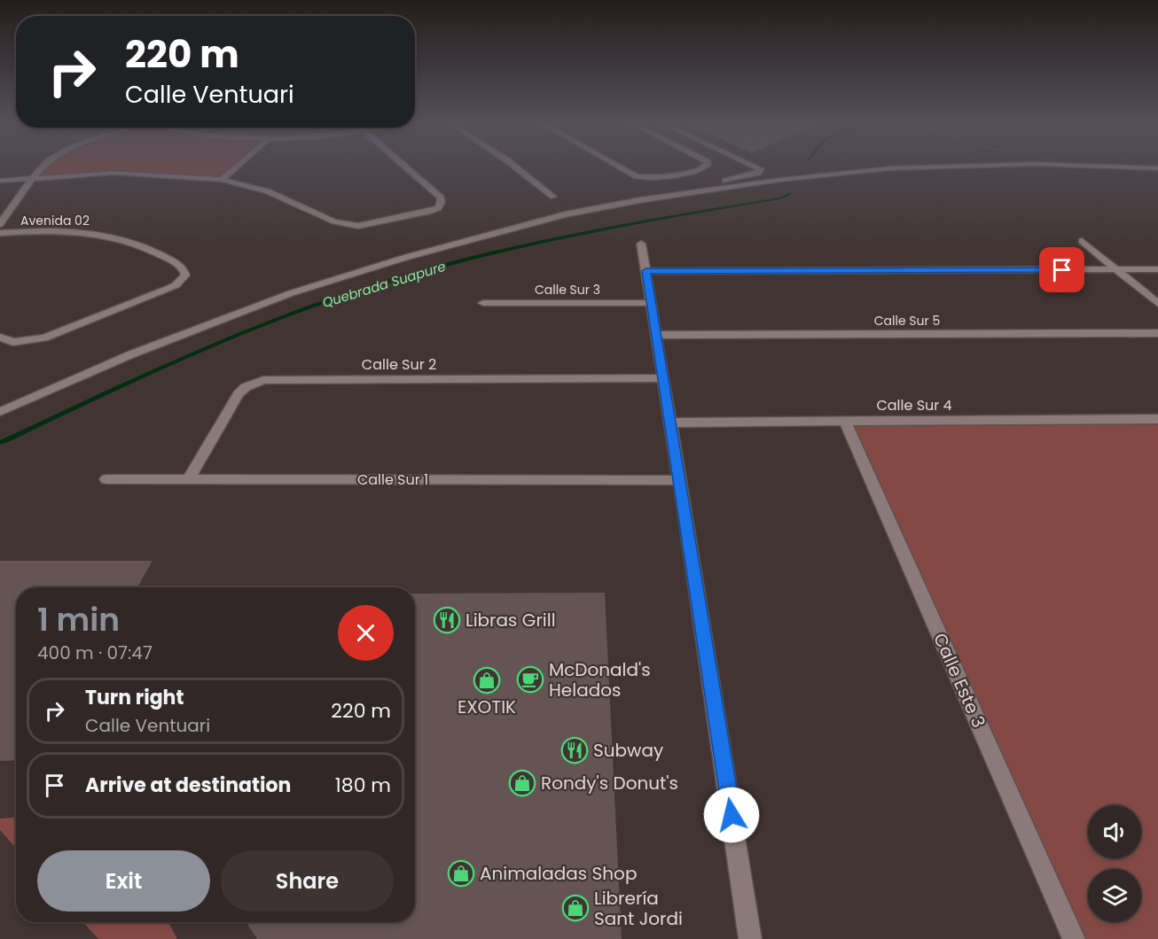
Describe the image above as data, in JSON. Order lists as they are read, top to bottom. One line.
{"streets":{"street":["Avenida 02","Calle Sur 3","Calle Sur 5","Calle Sur 2","Calle Sur 4","Calle Sur 1","Calle Este 3"]},"crossings":[["Calle Sur 2","Calle Sur 1"],["Calle Sur 4","Calle Este 3"]],"water":["Quebrada Suapure"],"places":{"restaurant":["Libras Grill","Subway"],"cafe":["McDonald's Helados"],"shop":["EXOTIK","Rondy's Donut's","Animaladas Shop","Librería Sant Jordi"]},"page":{"turn":["220 m","Calle Ventuari"],"heading":["1 min","400 m · 07:47"],"list":[{"name":"Turn right","note":"Calle Ventuari","value":"220 m"},{"name":"Arrive at destination","value":"180 m"}],"buttons":["Exit","Share"]}}
